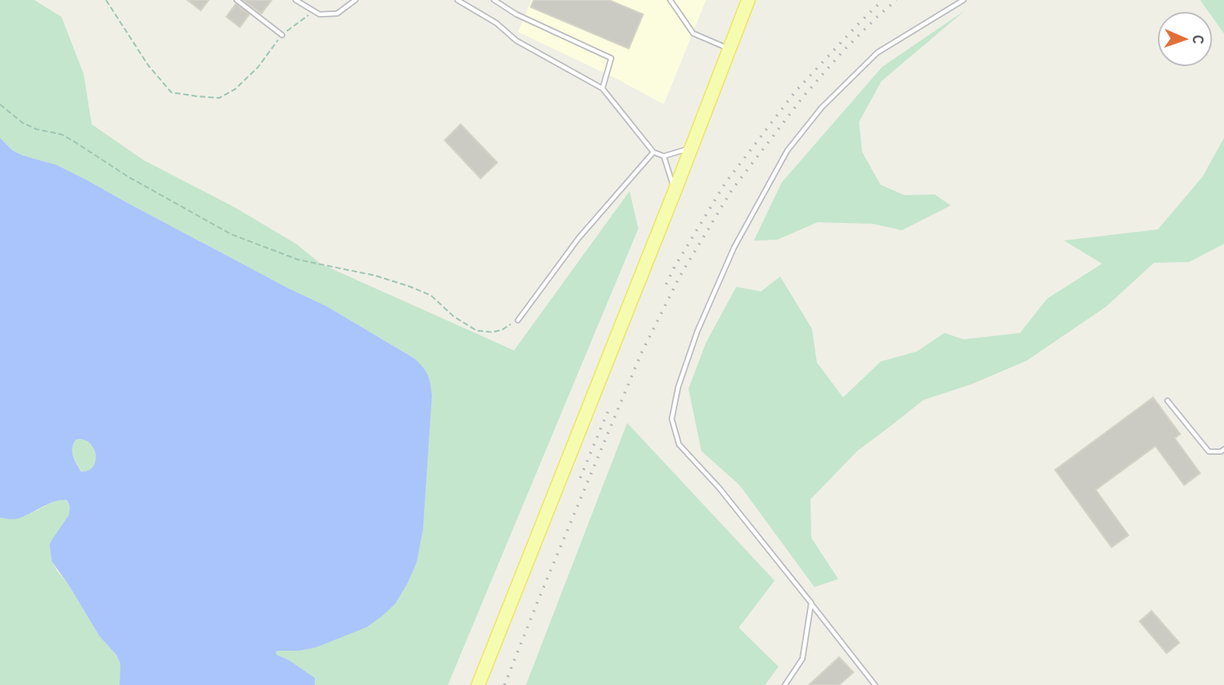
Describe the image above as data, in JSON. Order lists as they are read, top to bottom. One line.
{"north":"right"}
